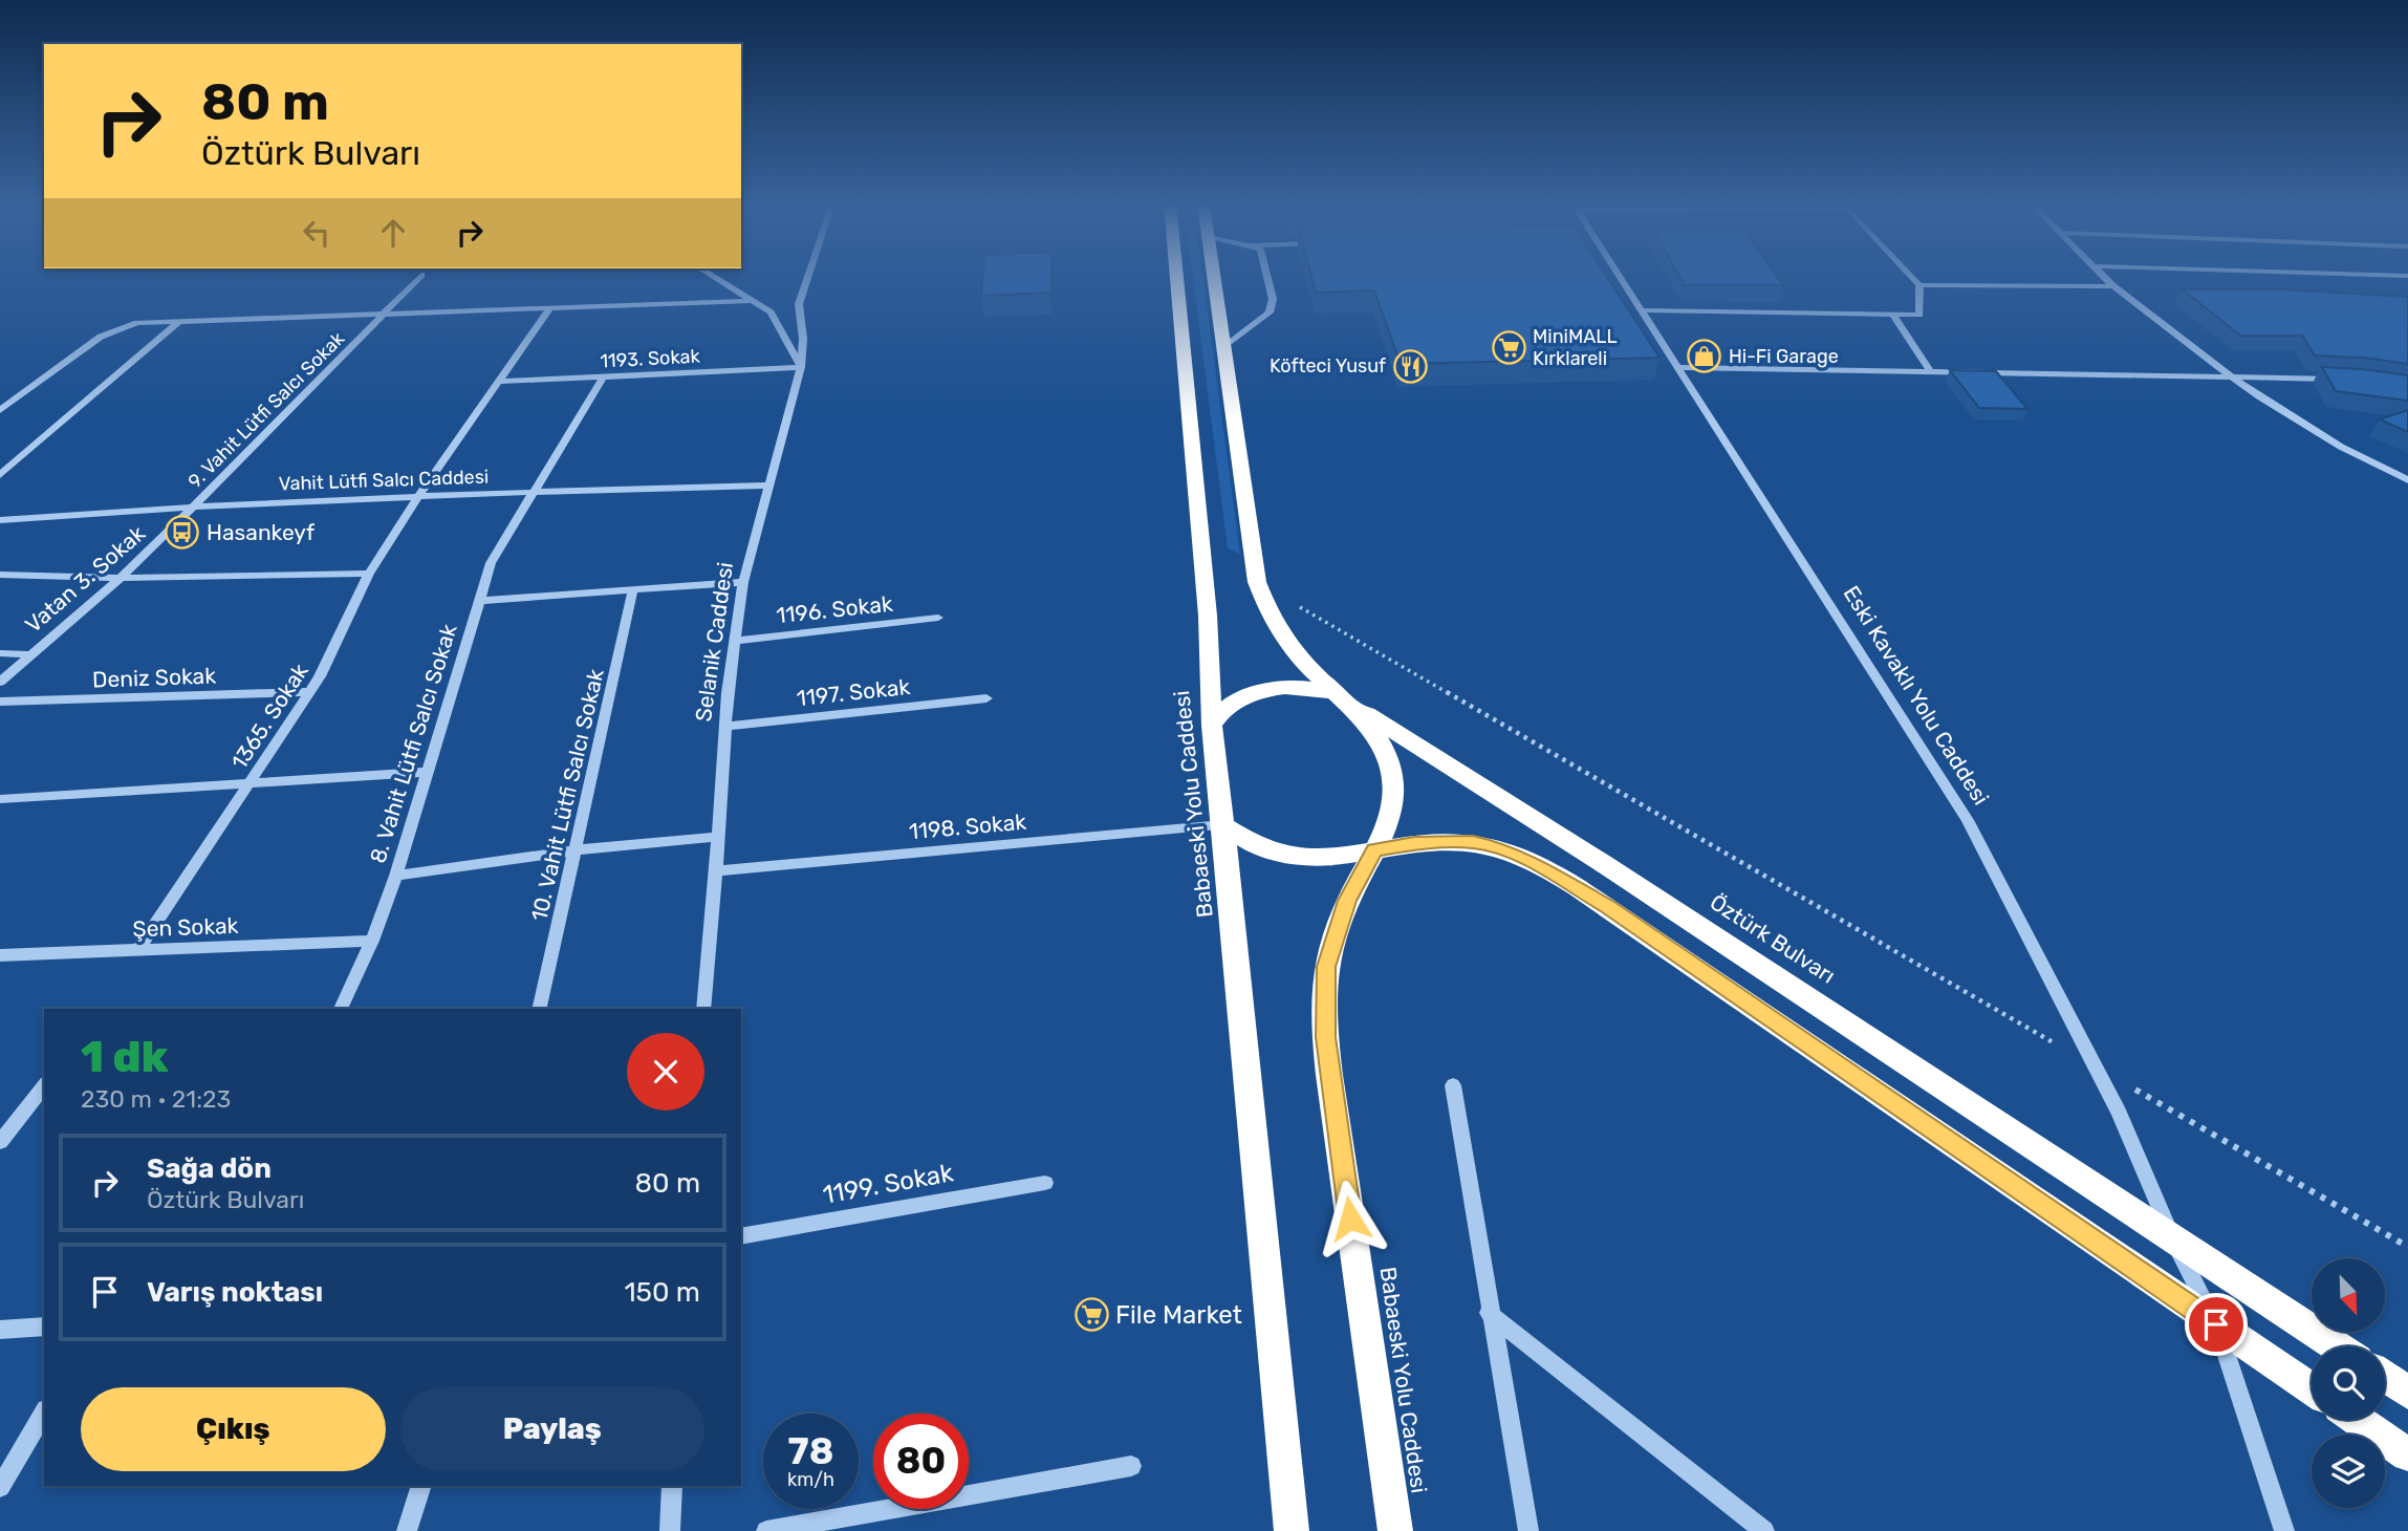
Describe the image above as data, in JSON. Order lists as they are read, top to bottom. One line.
{"streets":{"highway":["Babaeski Yolu Caddesi","Öztürk Bulvarı"],"street":["1193. Sokak","9. Vahit Lütfi Salcı Sokak","Vahit Lütfi Salcı Caddesi","Vatan 3. Sokak","1196. Sokak","Selanik Caddesi","Deniz Sokak","1197. Sokak","Eski Kavaklı Yolu Caddesi","1365. Sokak","8. Vahit Lütfi Salcı Sokak","10. Vahit Lütfi Salcı Sokak","1198. Sokak","Şen Sokak","1199. Sokak"]},"crossings":[["1193. Sokak","Selanik Caddesi"],["1193. Sokak","1365. Sokak"],["9. Vahit Lütfi Salcı Sokak","Vahit Lütfi Salcı Caddesi"],["9. Vahit Lütfi Salcı Sokak","Vatan 3. Sokak"],["Vahit Lütfi Salcı Caddesi","Vatan 3. Sokak"],["Vahit Lütfi Salcı Caddesi","Selanik Caddesi"],["Vahit Lütfi Salcı Caddesi","1365. Sokak"],["Vahit Lütfi Salcı Caddesi","8. Vahit Lütfi Salcı Sokak"],["1196. Sokak","Selanik Caddesi"],["Selanik Caddesi","1197. Sokak"],["Selanik Caddesi","1198. Sokak"],["Deniz Sokak","1365. Sokak"],["Eski Kavaklı Yolu Caddesi","Öztürk Bulvarı"],["1365. Sokak","Şen Sokak"],["8. Vahit Lütfi Salcı Sokak","Şen Sokak"],["Babaeski Yolu Caddesi","1198. Sokak"],["Babaeski Yolu Caddesi","Öztürk Bulvarı"],["1198. Sokak","Öztürk Bulvarı"]],"places":{"supermarket":["MiniMALL Kırklareli","File Market"],"shop":["Hi-Fi Garage"],"restaurant":["Köfteci Yusuf"],"bus stop":["Hasankeyf"]},"north":"bottom right","page":{"turn":["80 m","Öztürk Bulvarı"],"heading":["1 dk","230 m · 21:23"],"list":[{"name":"Sağa dön","note":"Öztürk Bulvarı","value":"80 m"},{"name":"Varış noktası","value":"150 m"}],"buttons":["Çıkış","Paylaş"],"speed":"78 km/h","limit":"80"}}
